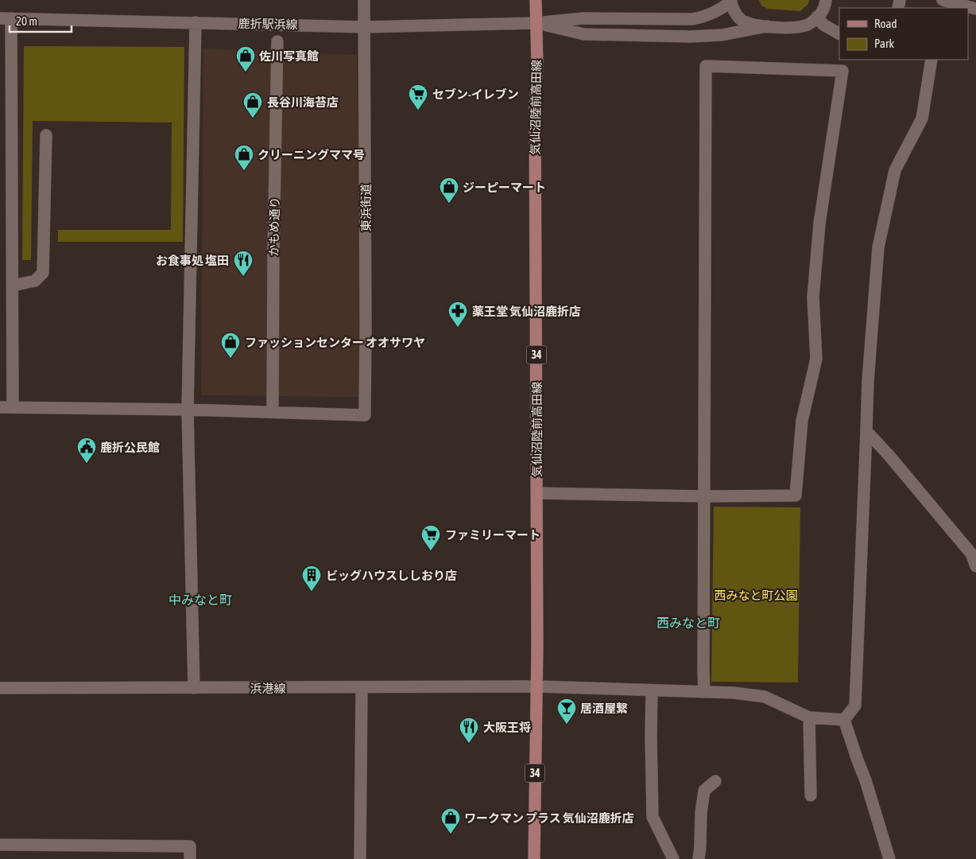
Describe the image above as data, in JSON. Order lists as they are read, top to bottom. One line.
{"streets":{"main road":["気仙沼陸前高田線","34"],"street":["鹿折駅浜線","東浜街道","かもめ通り","浜港線"]},"crossings":[["鹿折駅浜線","気仙沼陸前高田線"],["鹿折駅浜線","東浜街道"],["気仙沼陸前高田線","浜港線"],["東浜街道","かもめ通り"]],"districts":["中みなと町","西みなと町"],"parks":["西みなと町公園"],"places":{"shop":["佐川写真館","長谷川海苔店","クリーニングママ号","ジーピーマート","ファッションセンター オオサワヤ","ワークマン プラス 気仙沼鹿折店"],"supermarket":["セブン-イレブン","ファミリーマート"],"restaurant":["お食事処 塩田","大阪王将"],"pharmacy":["薬王堂 気仙沼鹿折店"],"public building":["鹿折公民館"],"building":["ビッグハウスししおり店"],"bar":["居酒屋繋"]},"legend":["Road","Park"],"scale_bar":"20 m"}
